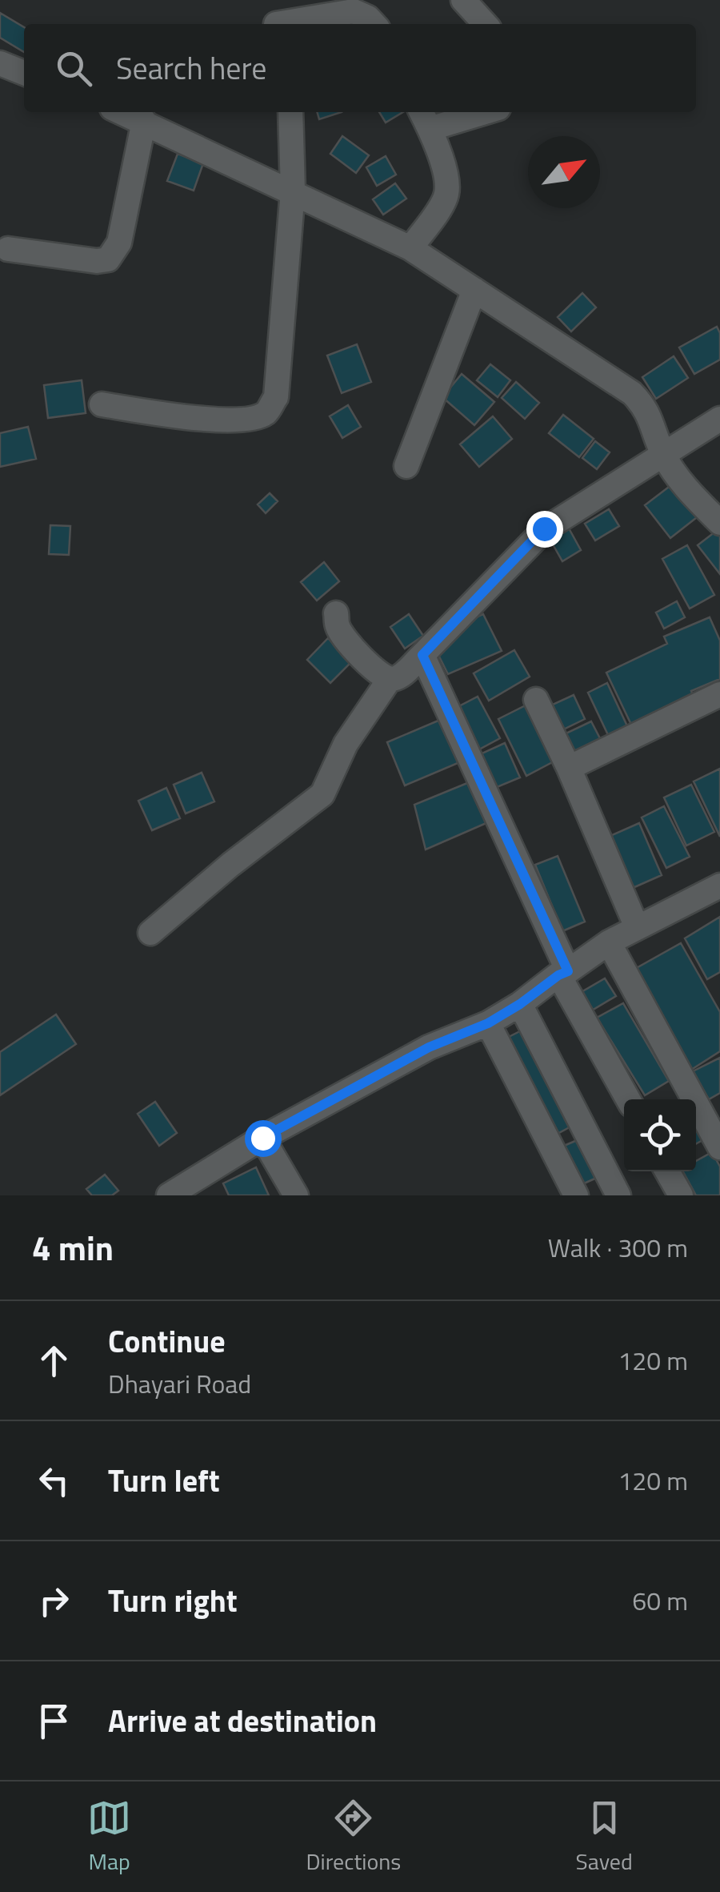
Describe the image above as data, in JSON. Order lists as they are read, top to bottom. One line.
{"north":"top right","page":{"search":"Search here","heading":["4 min","Walk · 300 m"],"list":[["Continue","Dhayari Road","120 m"],["Turn left","120 m"],["Turn right","60 m"],"Arrive at destination"],"nav":["Map","Directions","Saved"]}}
